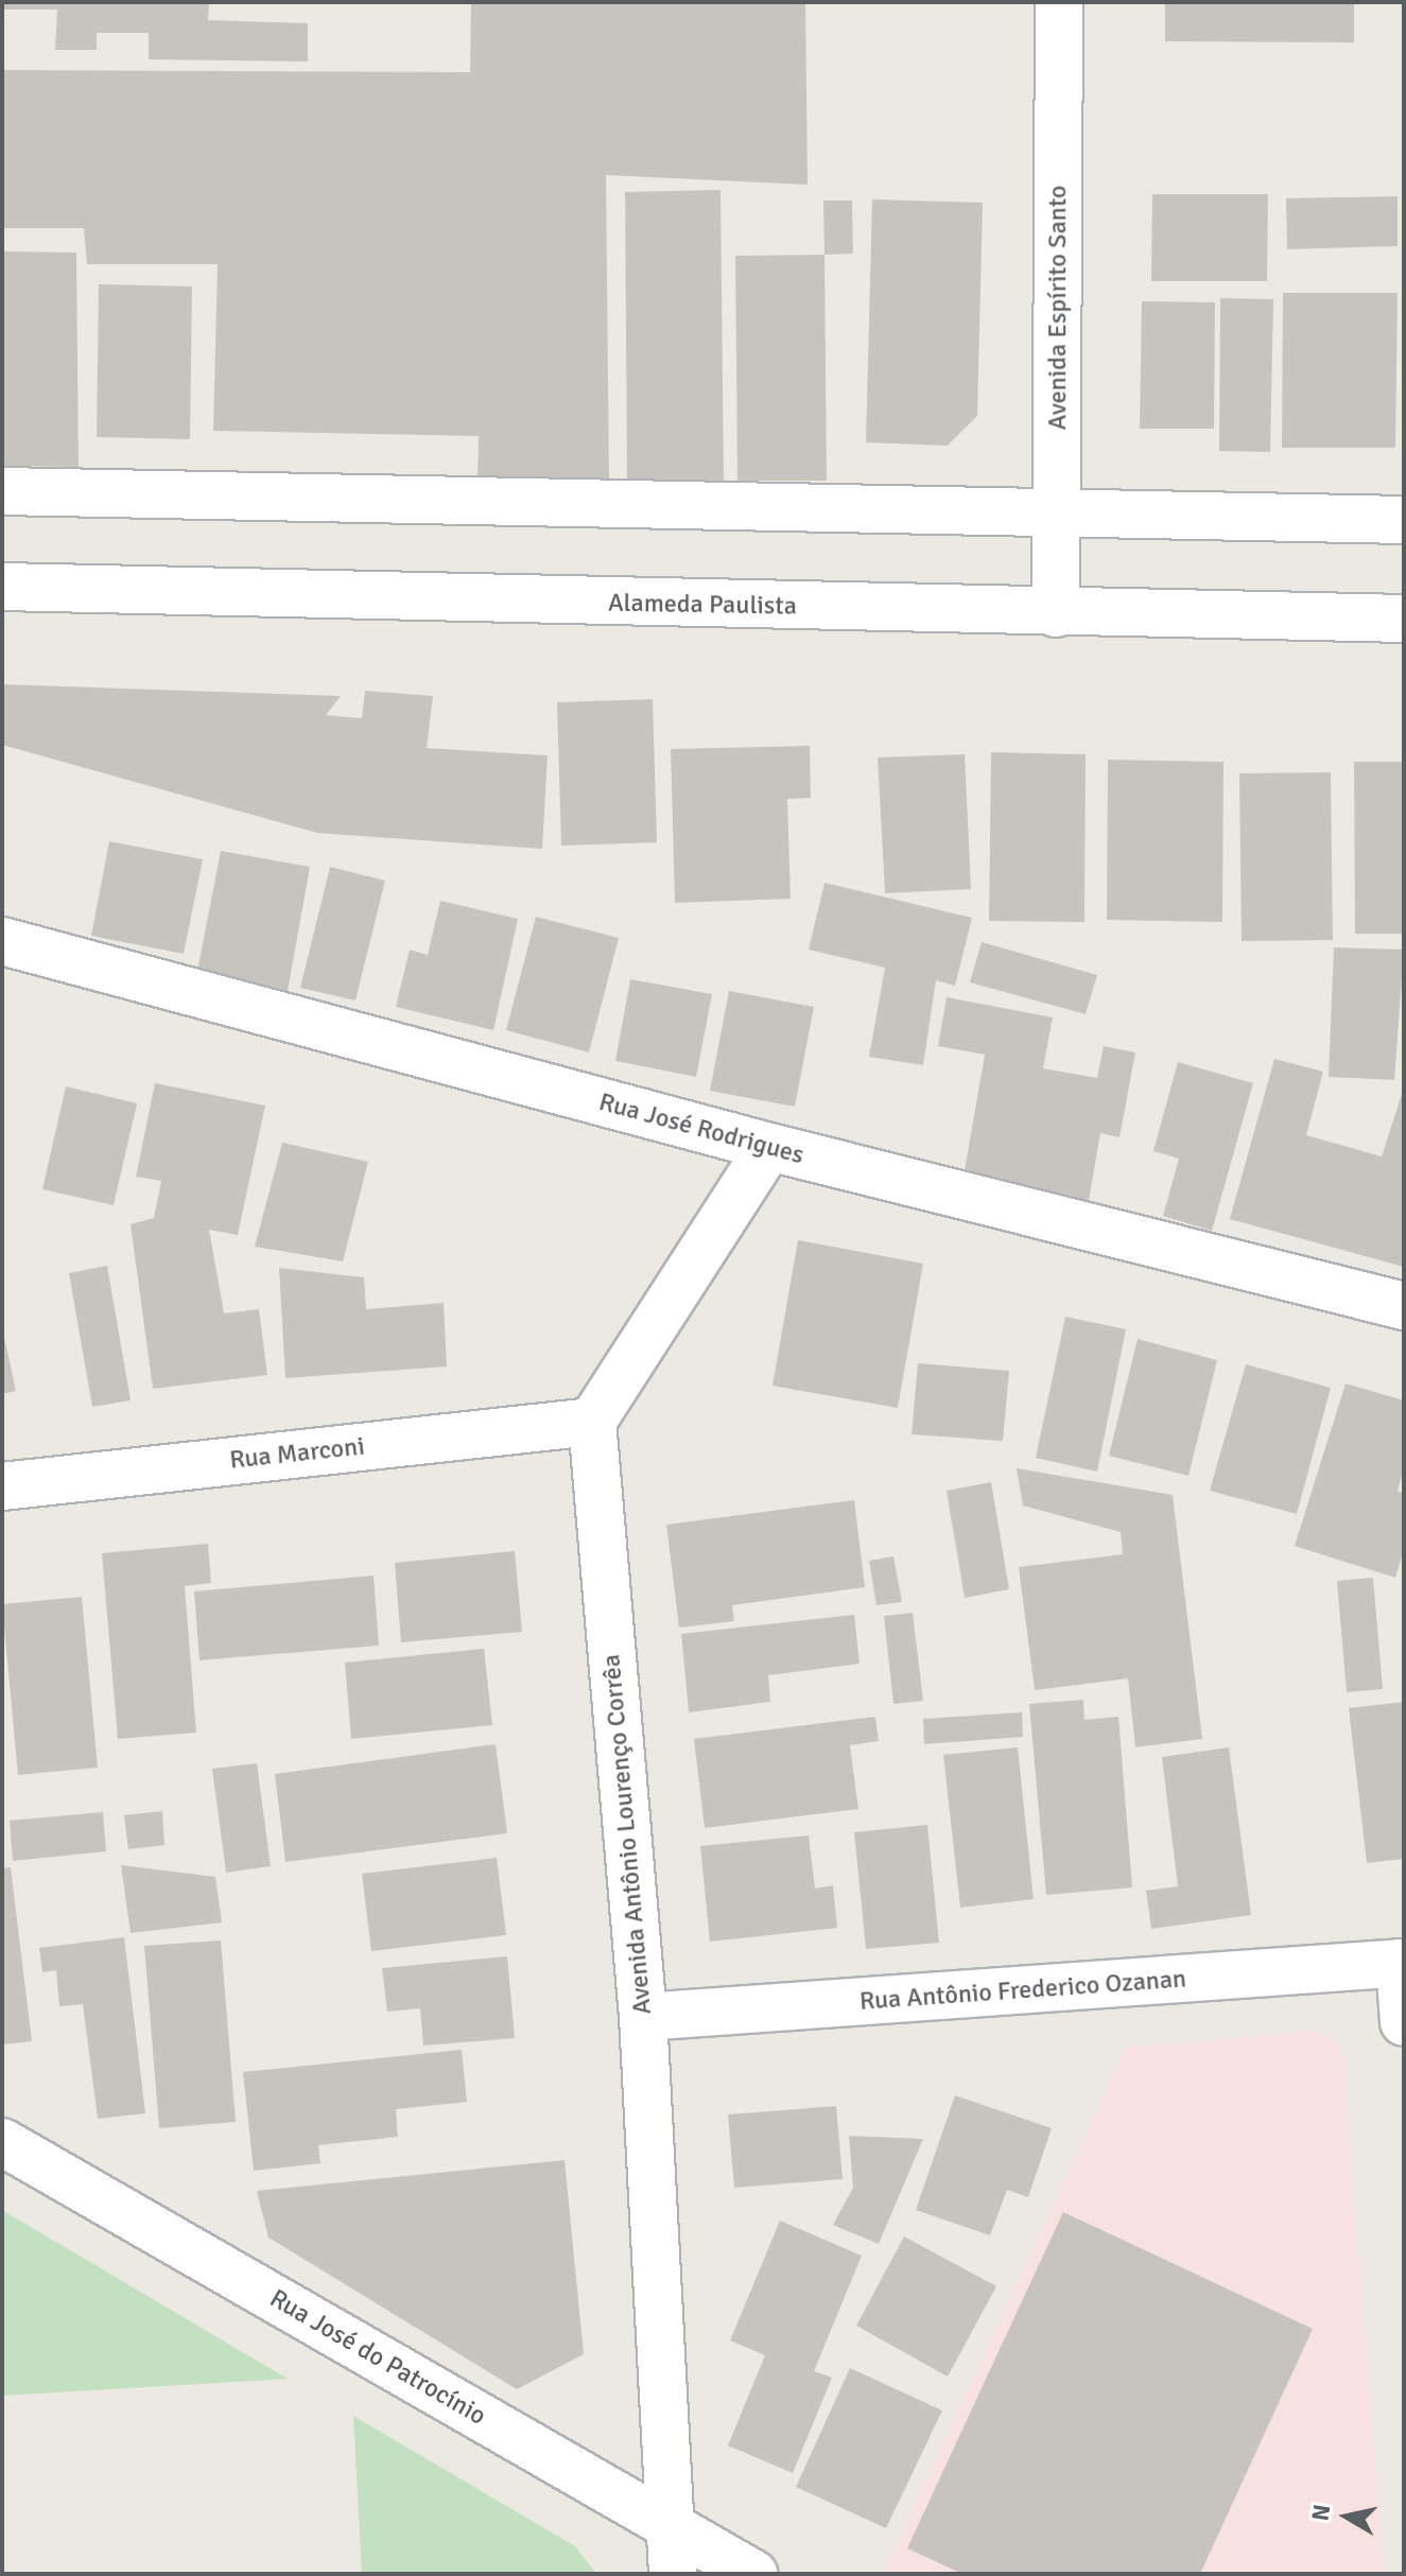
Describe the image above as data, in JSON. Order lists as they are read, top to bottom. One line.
{"streets":{"street":["Avenida Espírito Santo","Alameda Paulista","Rua José Rodrigues","Rua Marconi","Avenida Antônio Lourenço Corrêa","Rua Antônio Frederico Ozanan","Rua José do Patrocínio"]},"crossings":[["Avenida Espírito Santo","Alameda Paulista"],["Rua Marconi","Avenida Antônio Lourenço Corrêa"],["Avenida Antônio Lourenço Corrêa","Rua Antônio Frederico Ozanan"],["Avenida Antônio Lourenço Corrêa","Rua José do Patrocínio"]],"north":"left"}
